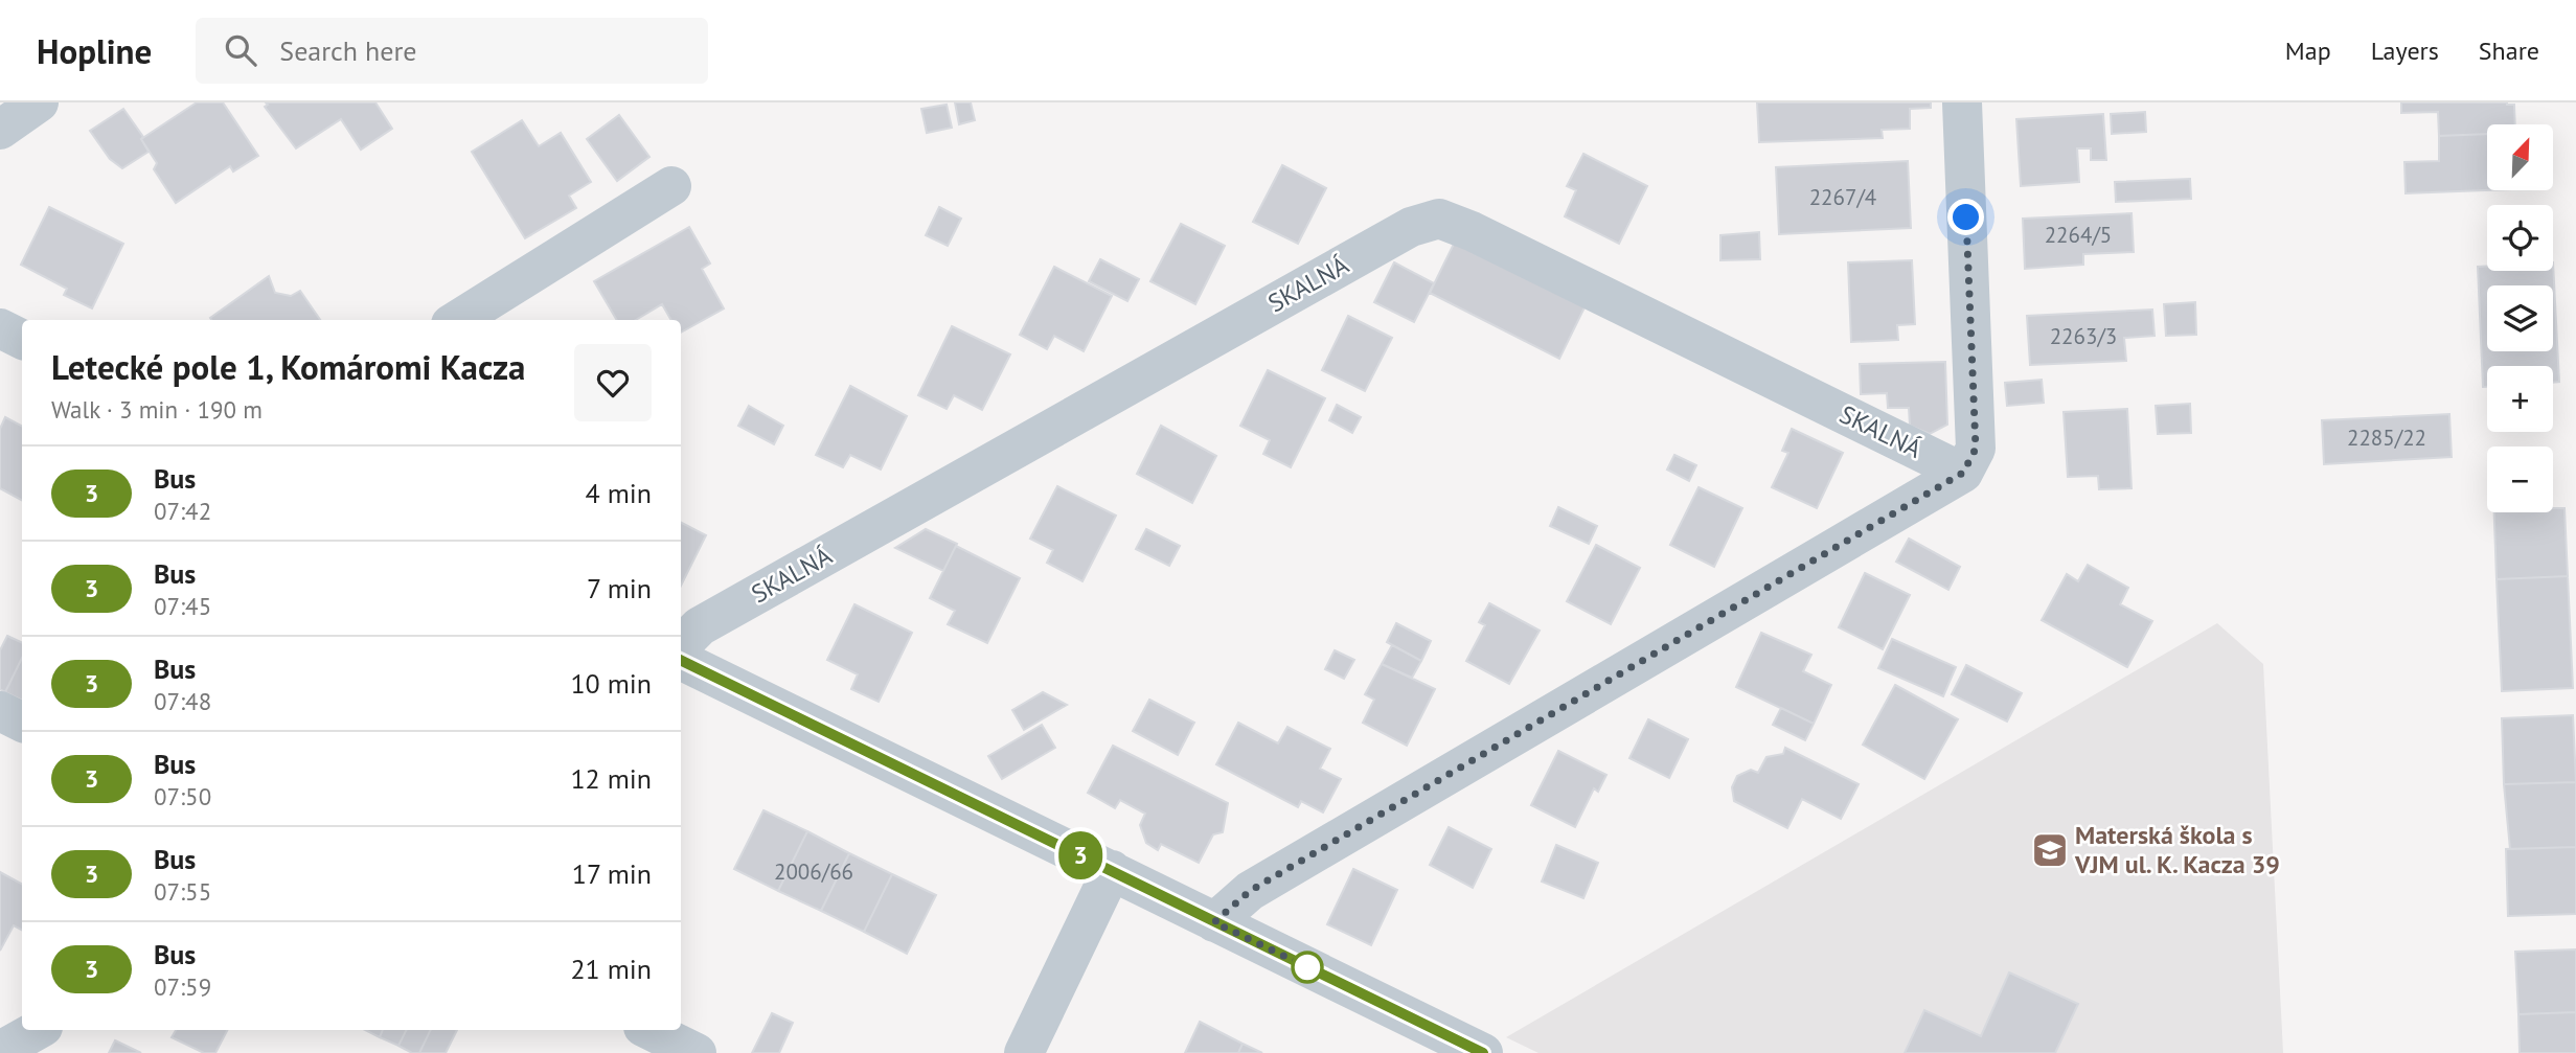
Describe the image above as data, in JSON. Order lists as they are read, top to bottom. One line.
{"streets":{"street":["SKALNÁ"]},"places":{"school or university":["Materská škola s VJM ul. K. Kacza 39"]},"lines":["bus line 3"],"house_numbers":["2267/4","2264/5","2263/3","2285/22","2006/66"],"north":"top right","page":{"header":"Hopline","search":"Search here","nav":["Map","Layers","Share"],"on_map":"3","map_buttons":["+","−"],"heading":["Letecké pole 1, Komáromi Kacza","Walk · 3 min · 190 m"],"list":[{"mark":"3","name":"Bus","note":"07:42","value":"4 min"},{"mark":"3","name":"Bus","note":"07:45","value":"7 min"},{"mark":"3","name":"Bus","note":"07:48","value":"10 min"},{"mark":"3","name":"Bus","note":"07:50","value":"12 min"},{"mark":"3","name":"Bus","note":"07:55","value":"17 min"},{"mark":"3","name":"Bus","note":"07:59","value":"21 min"}]}}
